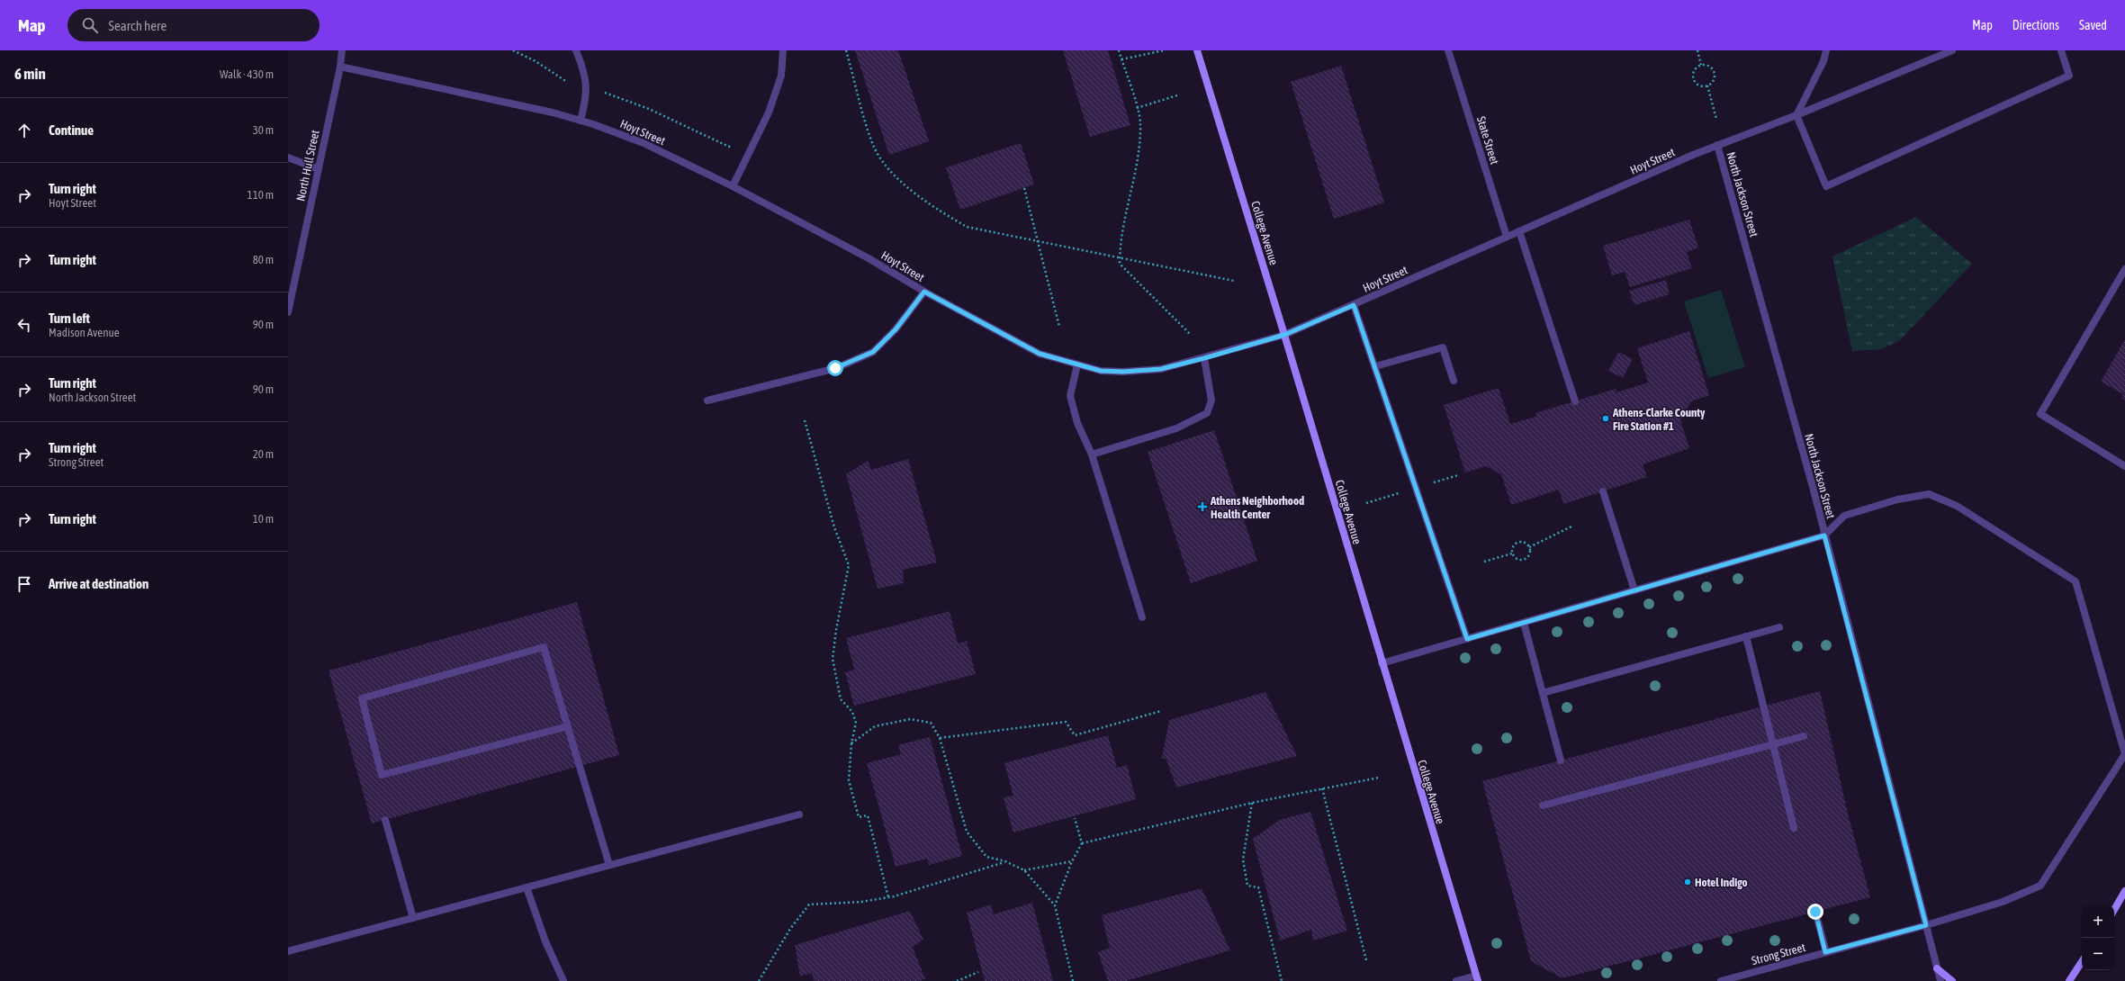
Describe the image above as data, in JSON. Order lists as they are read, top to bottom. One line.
{"streets":{"street":["Hoyt Street","State Street","North Hull Street","North Jackson Street","College Avenue","Strong Street"]},"crossings":[["Hoyt Street","State Street"],["Hoyt Street","North Hull Street"],["Hoyt Street","North Jackson Street"],["Hoyt Street","College Avenue"],["North Jackson Street","Strong Street"]],"places":{"other":["Athens-Clarke County Fire Station #1","Hotel Indigo"],"health":["Athens Neighborhood Health Center"]},"page":{"header":"Map","search":"Search here","nav":["Map","Directions","Saved"],"heading":["6 min","Walk · 430 m"],"list":[["Continue","30 m"],["Turn right","Hoyt Street","110 m"],["Turn right","80 m"],["Turn left","Madison Avenue","90 m"],["Turn right","North Jackson Street","90 m"],["Turn right","Strong Street","20 m"],["Turn right","10 m"],"Arrive at destination"],"map_buttons":["+","−"]}}
